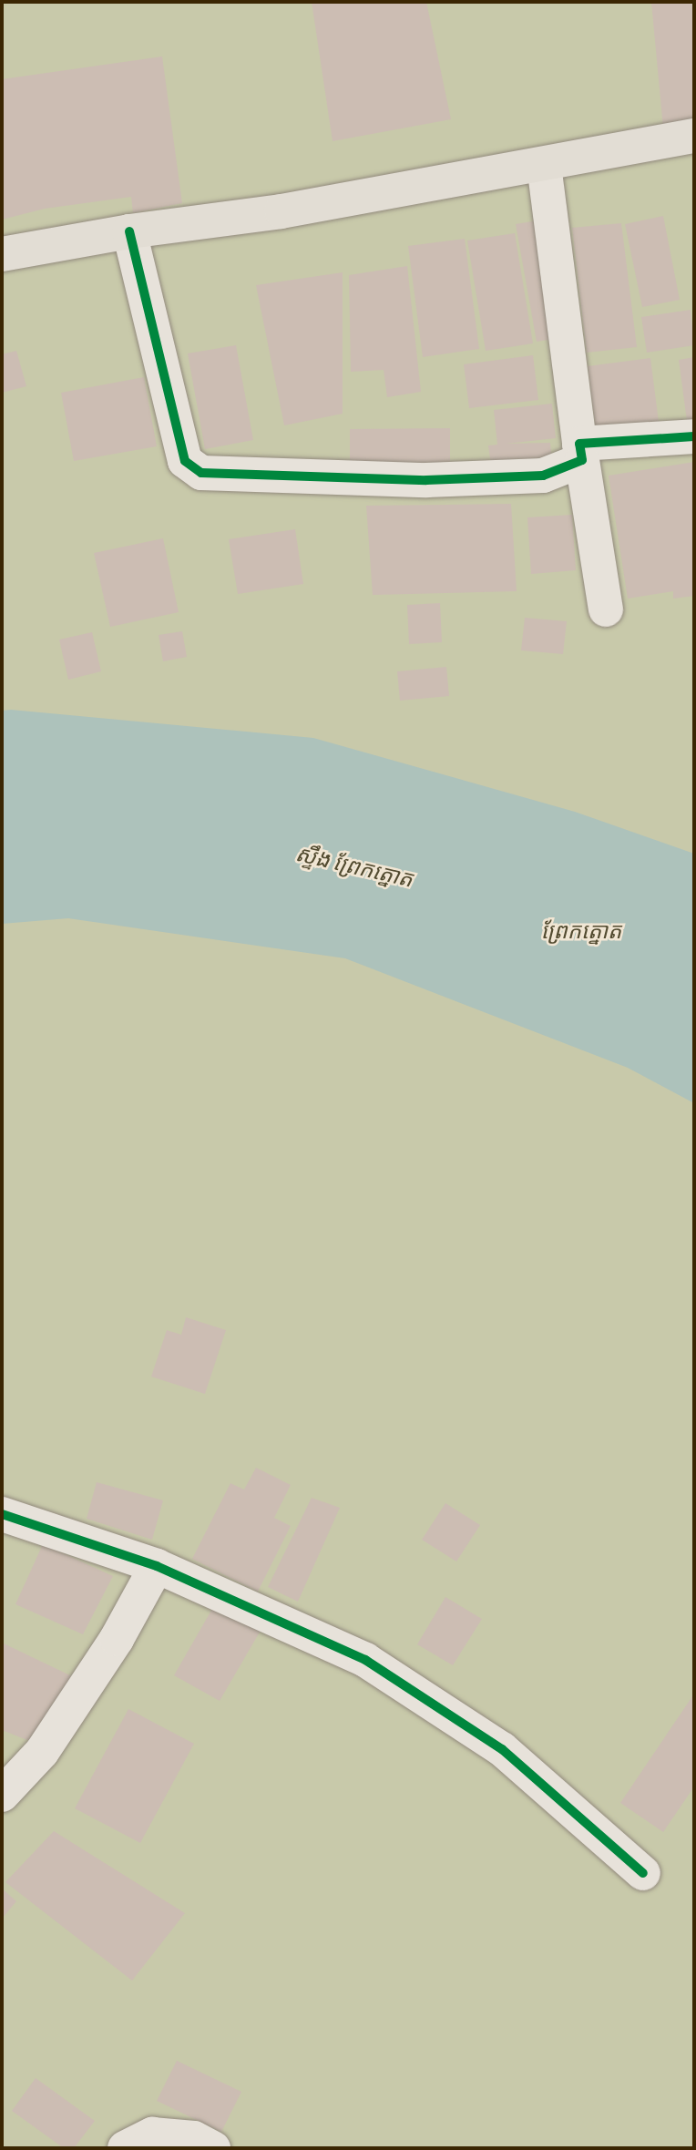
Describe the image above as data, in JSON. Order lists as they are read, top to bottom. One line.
{"water":["ស្ទឹង ព្រែកត្នោត","ព្រែកត្នោត"]}
